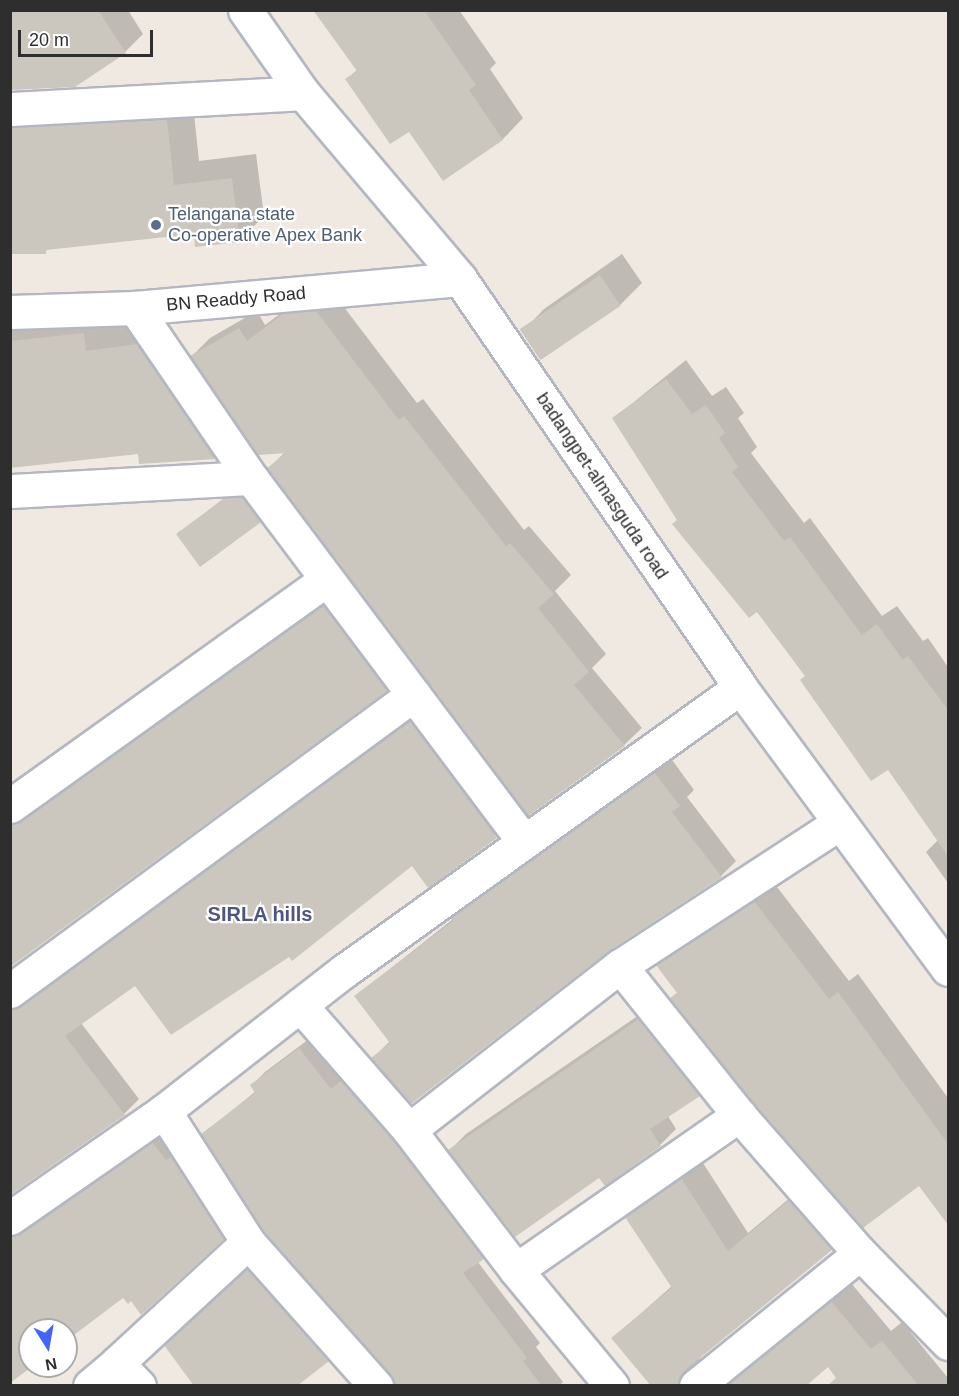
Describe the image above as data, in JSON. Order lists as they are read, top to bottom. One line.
{"streets":{"street":["BN Readdy Road","badangpet-almasguda road"]},"crossings":[["BN Readdy Road","badangpet-almasguda road"]],"districts":["SIRLA hills"],"places":["Telangana state Co-operative Apex Bank"],"scale_bar":"20 m","north":"bottom"}
